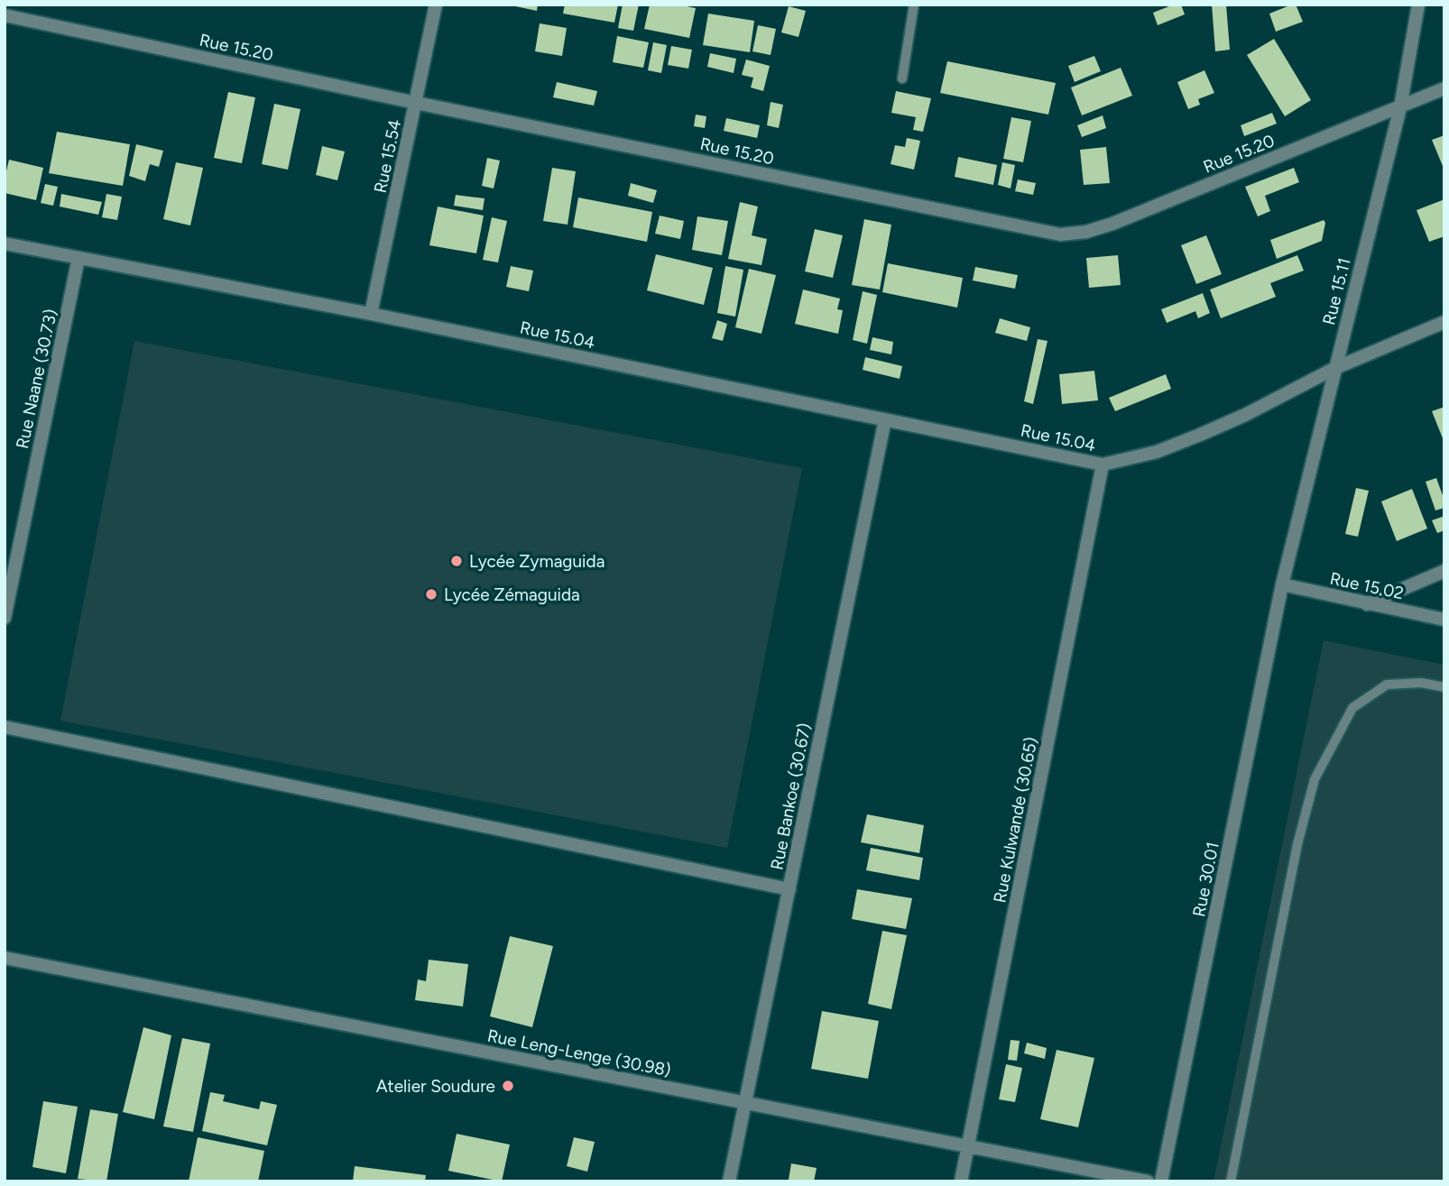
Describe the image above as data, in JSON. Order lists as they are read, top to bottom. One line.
{"streets":{"street":["Rue 15.20","Rue 15.54","Rue 15.11","Rue 15.04","Rue Naane (30.73)","Rue 15.02","Rue Bankoe (30.67)","Rue Kulwande (30.65)","Rue 30.01","Rue Leng-Lenge (30.98)"]},"crossings":[["Rue 15.20","Rue 15.54"],["Rue 15.20","Rue 15.11"],["Rue 15.54","Rue 15.04"],["Rue 15.11","Rue 15.02"],["Rue 15.11","Rue 30.01"],["Rue 15.04","Rue Naane (30.73)"],["Rue 15.04","Rue Bankoe (30.67)"],["Rue 15.04","Rue Kulwande (30.65)"],["Rue 15.02","Rue 30.01"],["Rue Bankoe (30.67)","Rue Leng-Lenge (30.98)"],["Rue Kulwande (30.65)","Rue Leng-Lenge (30.98)"]],"places":["Lycée Zymaguida","Lycée Zémaguida","Atelier Soudure"]}
